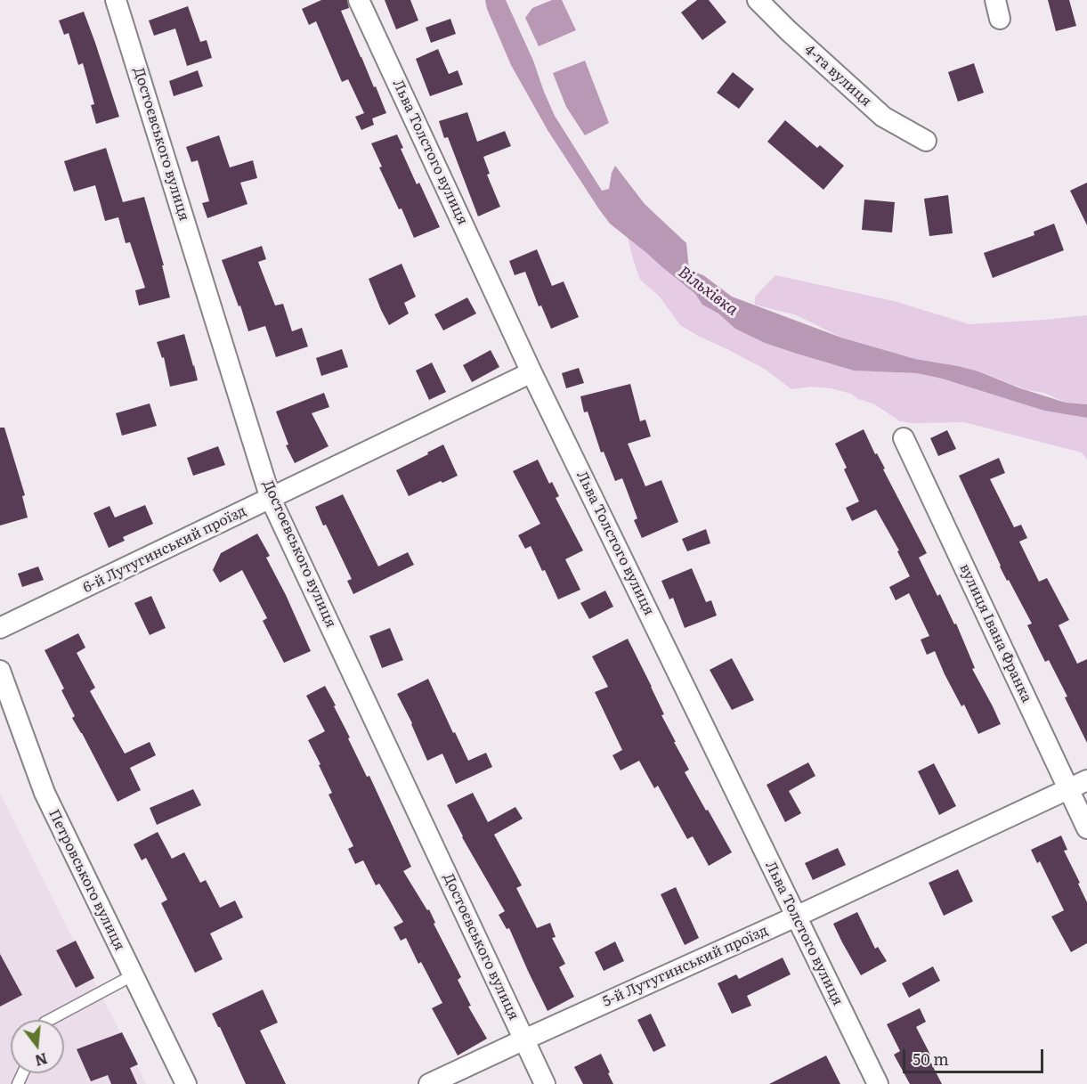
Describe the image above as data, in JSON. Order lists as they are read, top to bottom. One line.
{"streets":{"street":["4-та вулиця","Достоєвського вулиця","Льва Толстого вулиця","6-й Лутугинський проїзд","вулиця Івана Франка","Петровського вулиця","5-й Лутугинський проїзд"]},"crossings":[["Достоєвського вулиця","6-й Лутугинський проїзд"],["Достоєвського вулиця","5-й Лутугинський проїзд"],["Льва Толстого вулиця","6-й Лутугинський проїзд"],["Льва Толстого вулиця","5-й Лутугинський проїзд"],["вулиця Івана Франка","5-й Лутугинський проїзд"]],"water":["Вільхівка"],"scale_bar":"50 m","north":"bottom"}
